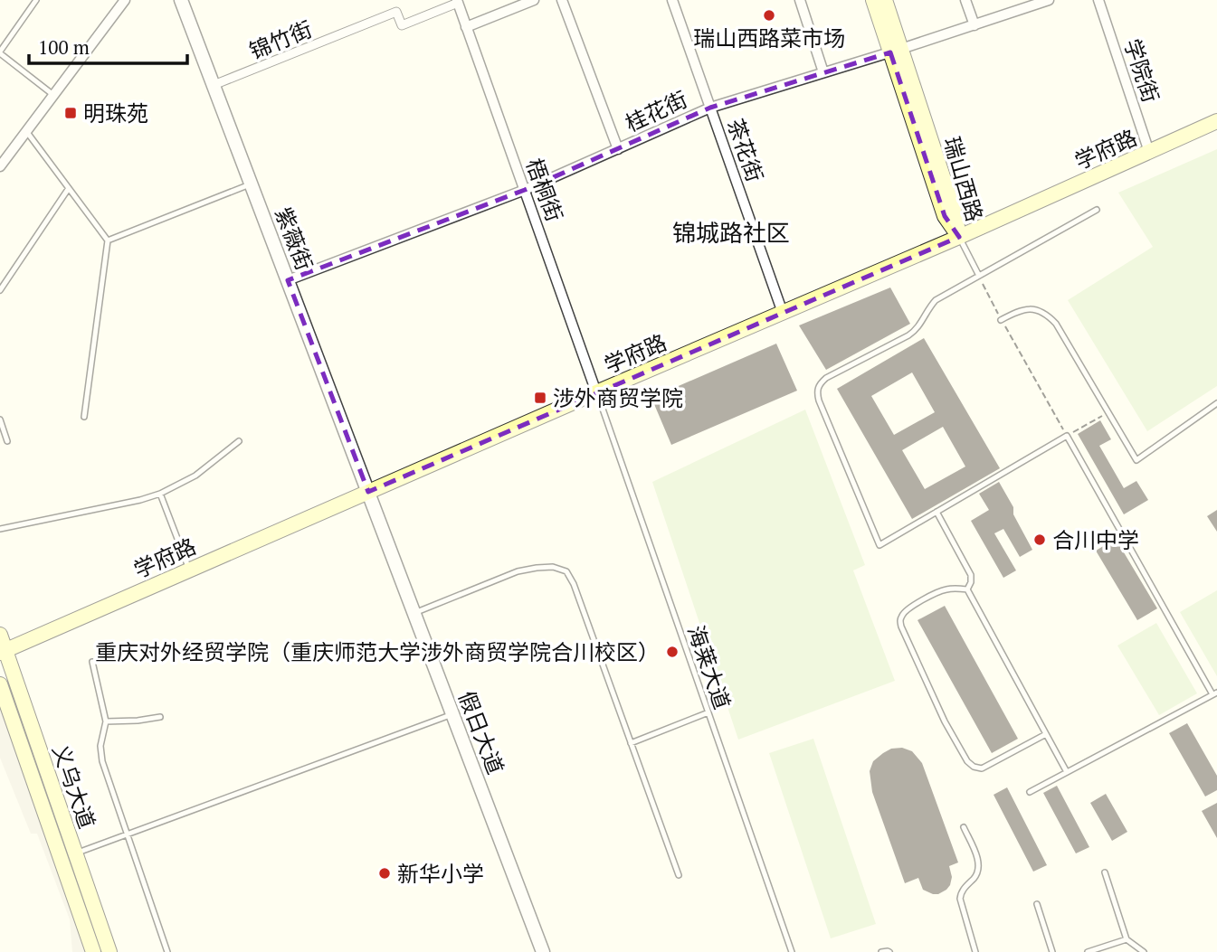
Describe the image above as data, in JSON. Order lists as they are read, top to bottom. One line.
{"streets":{"main road":["学府路","瑞山西路","义乌大道"],"street":["锦竹街","学院街","桂花街","茶花街","梧桐街","紫薇街","假日大道"],"lane":["海莱大道"]},"crossings":[["锦竹街","梧桐街"],["锦竹街","紫薇街"],["学院街","学府路"],["桂花街","茶花街"],["桂花街","瑞山西路"],["桂花街","梧桐街"],["桂花街","紫薇街"],["学府路","茶花街"],["学府路","瑞山西路"],["学府路","梧桐街"],["学府路","紫薇街"],["学府路","海莱大道"],["学府路","假日大道"],["学府路","义乌大道"],["梧桐街","海莱大道"],["紫薇街","假日大道"]],"districts":["锦城路社区"],"places":{"other":["瑞山西路菜市场","合川中学","重庆对外经贸学院（重庆师范大学涉外商贸学院合川校区）","新华小学"],"transit":["明珠苑","涉外商贸学院"]},"scale_bar":"100 m"}
